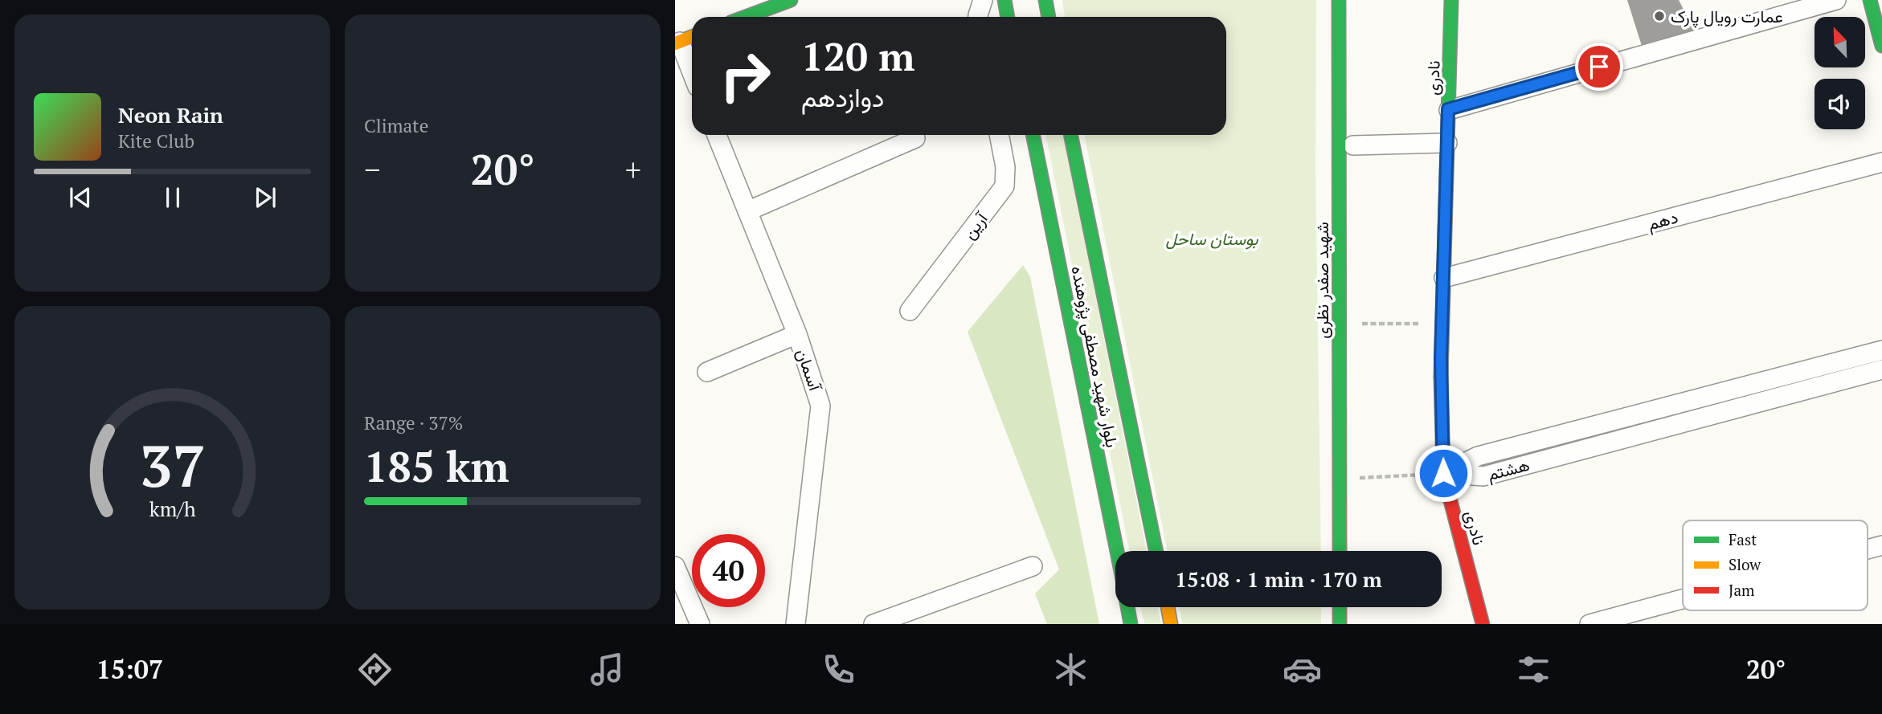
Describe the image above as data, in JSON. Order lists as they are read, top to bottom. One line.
{"streets":{"street":["نادری","دهم","آرین","شهید صفدر نظری","بلوار شهید مصطفی پژوهنده","آسمان","هشتم"]},"crossings":[["نادری","دهم"],["نادری","هشتم"]],"parks":["بوستان ساحل"],"places":["عمارت رویال پارک"],"legend":["Fast","Slow","Jam"],"north":"top left","page":{"tile":["Climate",["Range · 37%","185 km"]],"turn":["120 m","دوازدهم"],"song":["Neon Rain","Kite Club"],"heat":["−","20°","+"],"limit":"40","trip":"15:08 · 1 min · 170 m","tabs":["15:07","20°"],"gauge":["37","km/h"]}}
